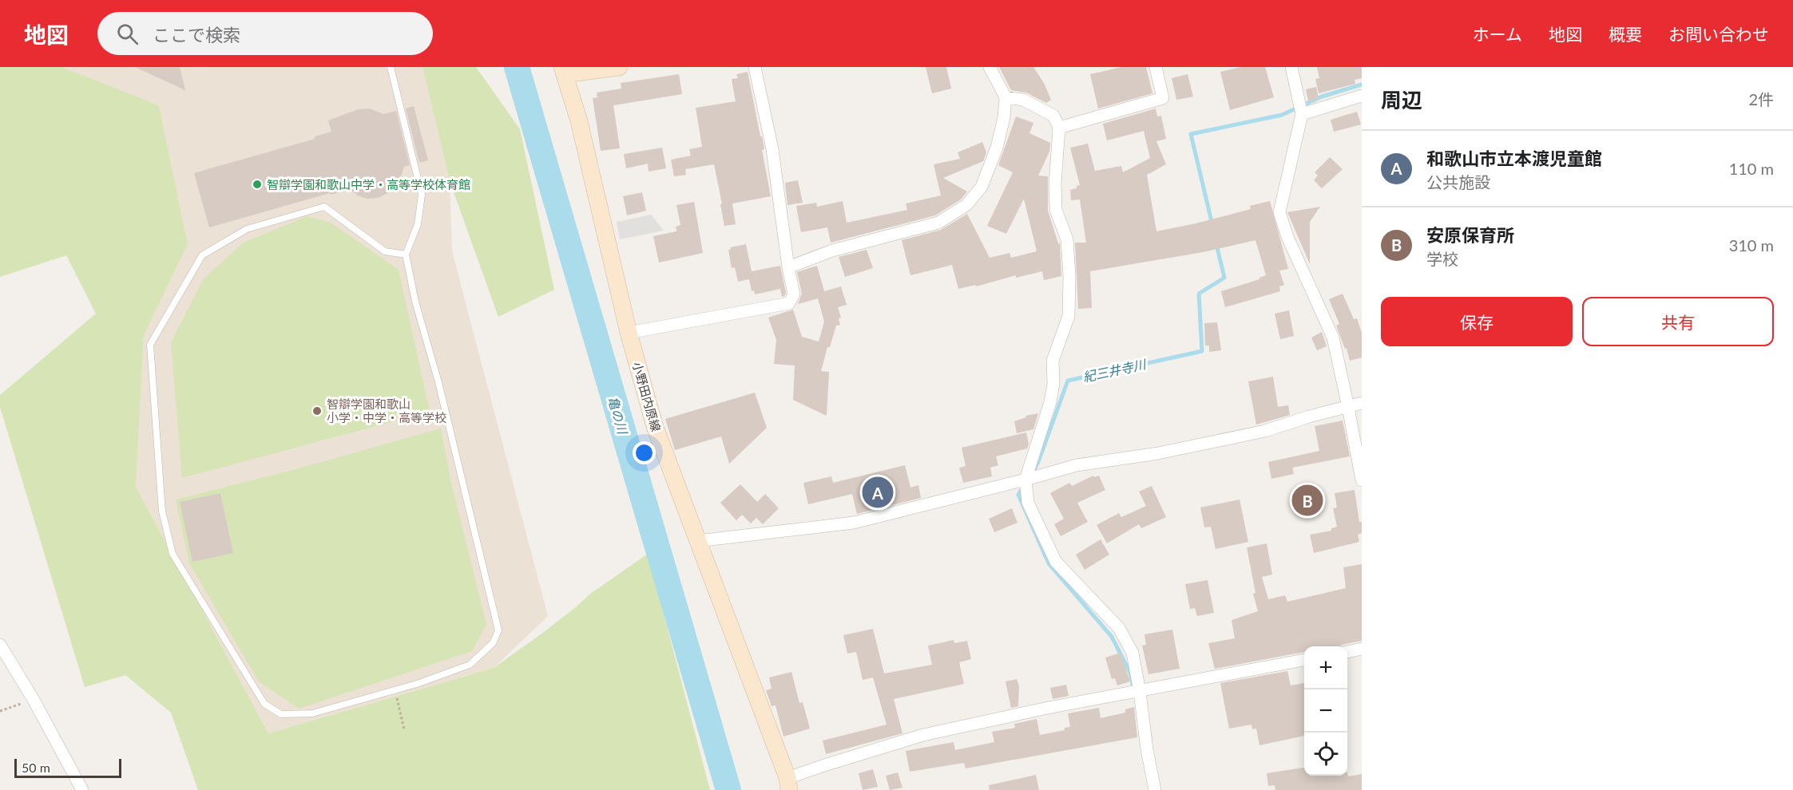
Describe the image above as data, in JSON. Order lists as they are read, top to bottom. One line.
{"streets":{"main road":["小野田内原線"]},"water":["紀三井寺川","亀の川"],"places":["智辯学園和歌山中学・高等学校体育館","智辯学園和歌山 小学・中学・高等学校"],"scale_bar":"50 m","page":{"header":"地図","search":"ここで検索","nav":["ホーム","地図","概要","お問い合わせ"],"heading":["周辺","2件"],"list":[{"mark":"A","name":"和歌山市立本渡児童館","note":"公共施設","value":"110 m"},{"mark":"B","name":"安原保育所","note":"学校","value":"310 m"}],"buttons":["保存","共有"],"pins":["A","B"],"map_buttons":["+","−"],"scale":"50 m"}}
